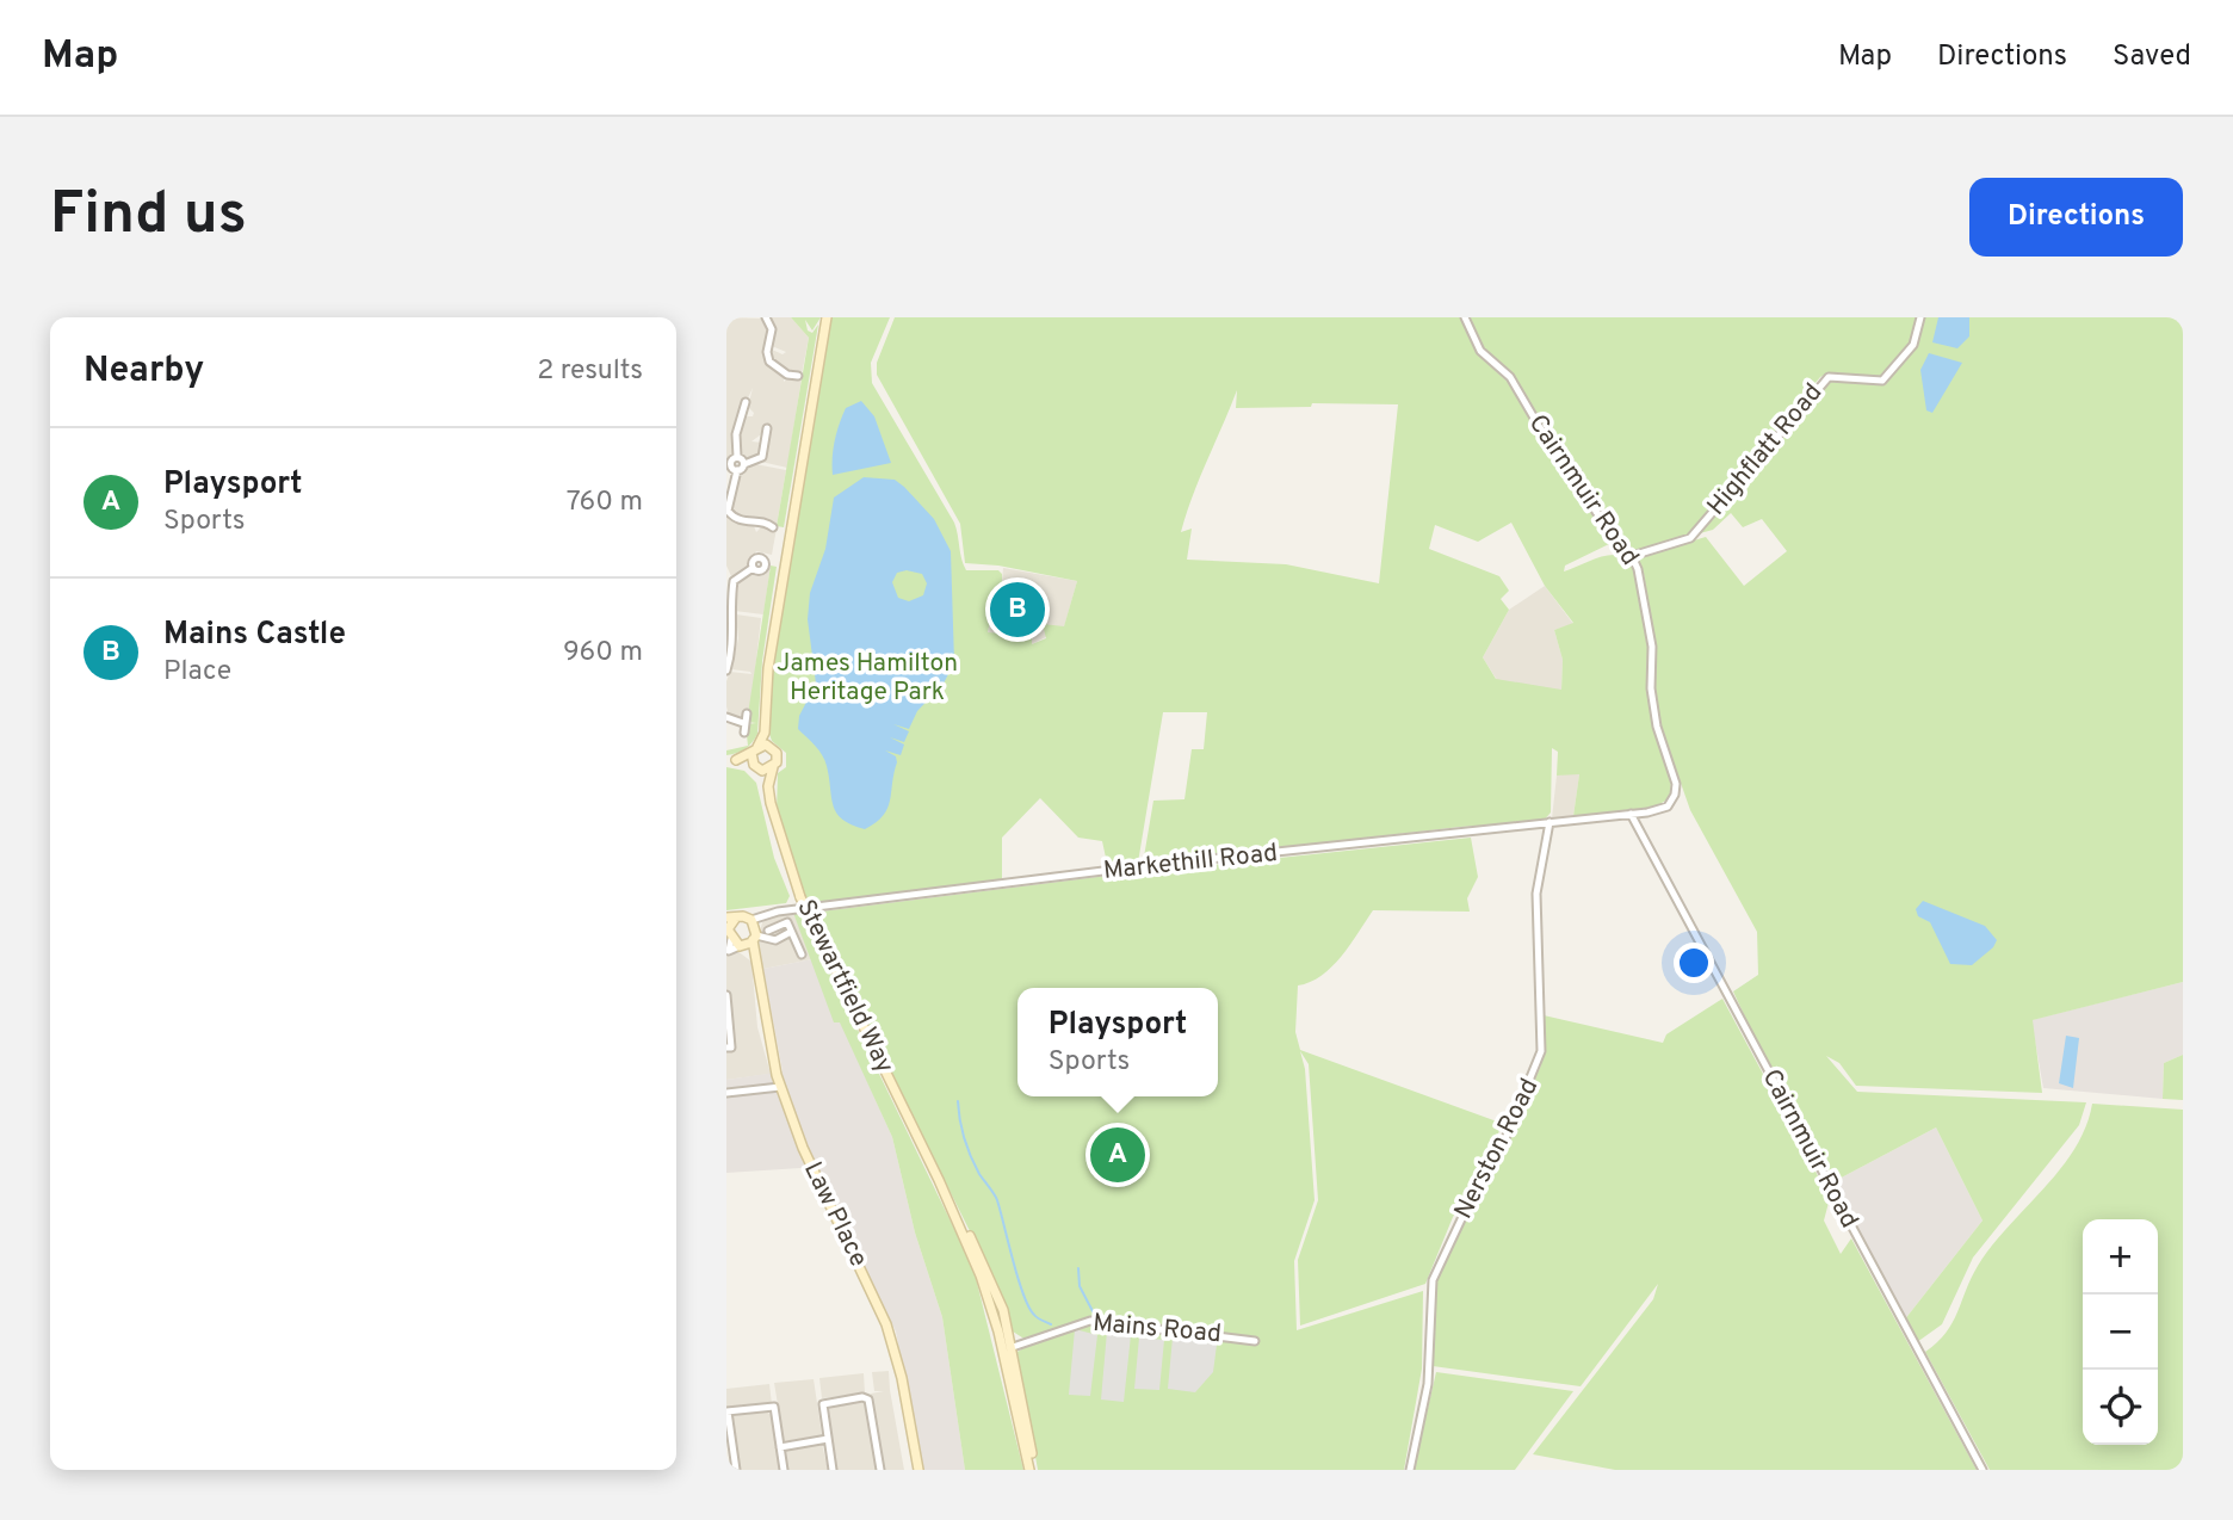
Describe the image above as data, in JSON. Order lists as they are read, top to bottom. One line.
{"streets":{"street":["Highflatt Road","Cairnmuir Road","Markethill Road","Stewartfield Way","Nerston Road","Law Place","Mains Road"]},"crossings":[["Highflatt Road","Cairnmuir Road"],["Cairnmuir Road","Markethill Road"],["Markethill Road","Nerston Road"],["Markethill Road","Law Place"],["Stewartfield Way","Mains Road"]],"parks":["James Hamilton Heritage Park"],"page":{"header":"Map","nav":["Map","Directions","Saved"],"buttons":"Directions","title":"Find us","heading":["Nearby","2 results"],"list":[{"mark":"A","name":"Playsport","note":"Sports","value":"760 m"},{"mark":"B","name":"Mains Castle","note":"Place","value":"960 m"}],"pins":["B","A"],"popup":["Playsport","Sports"],"map_buttons":["+","−"]}}
